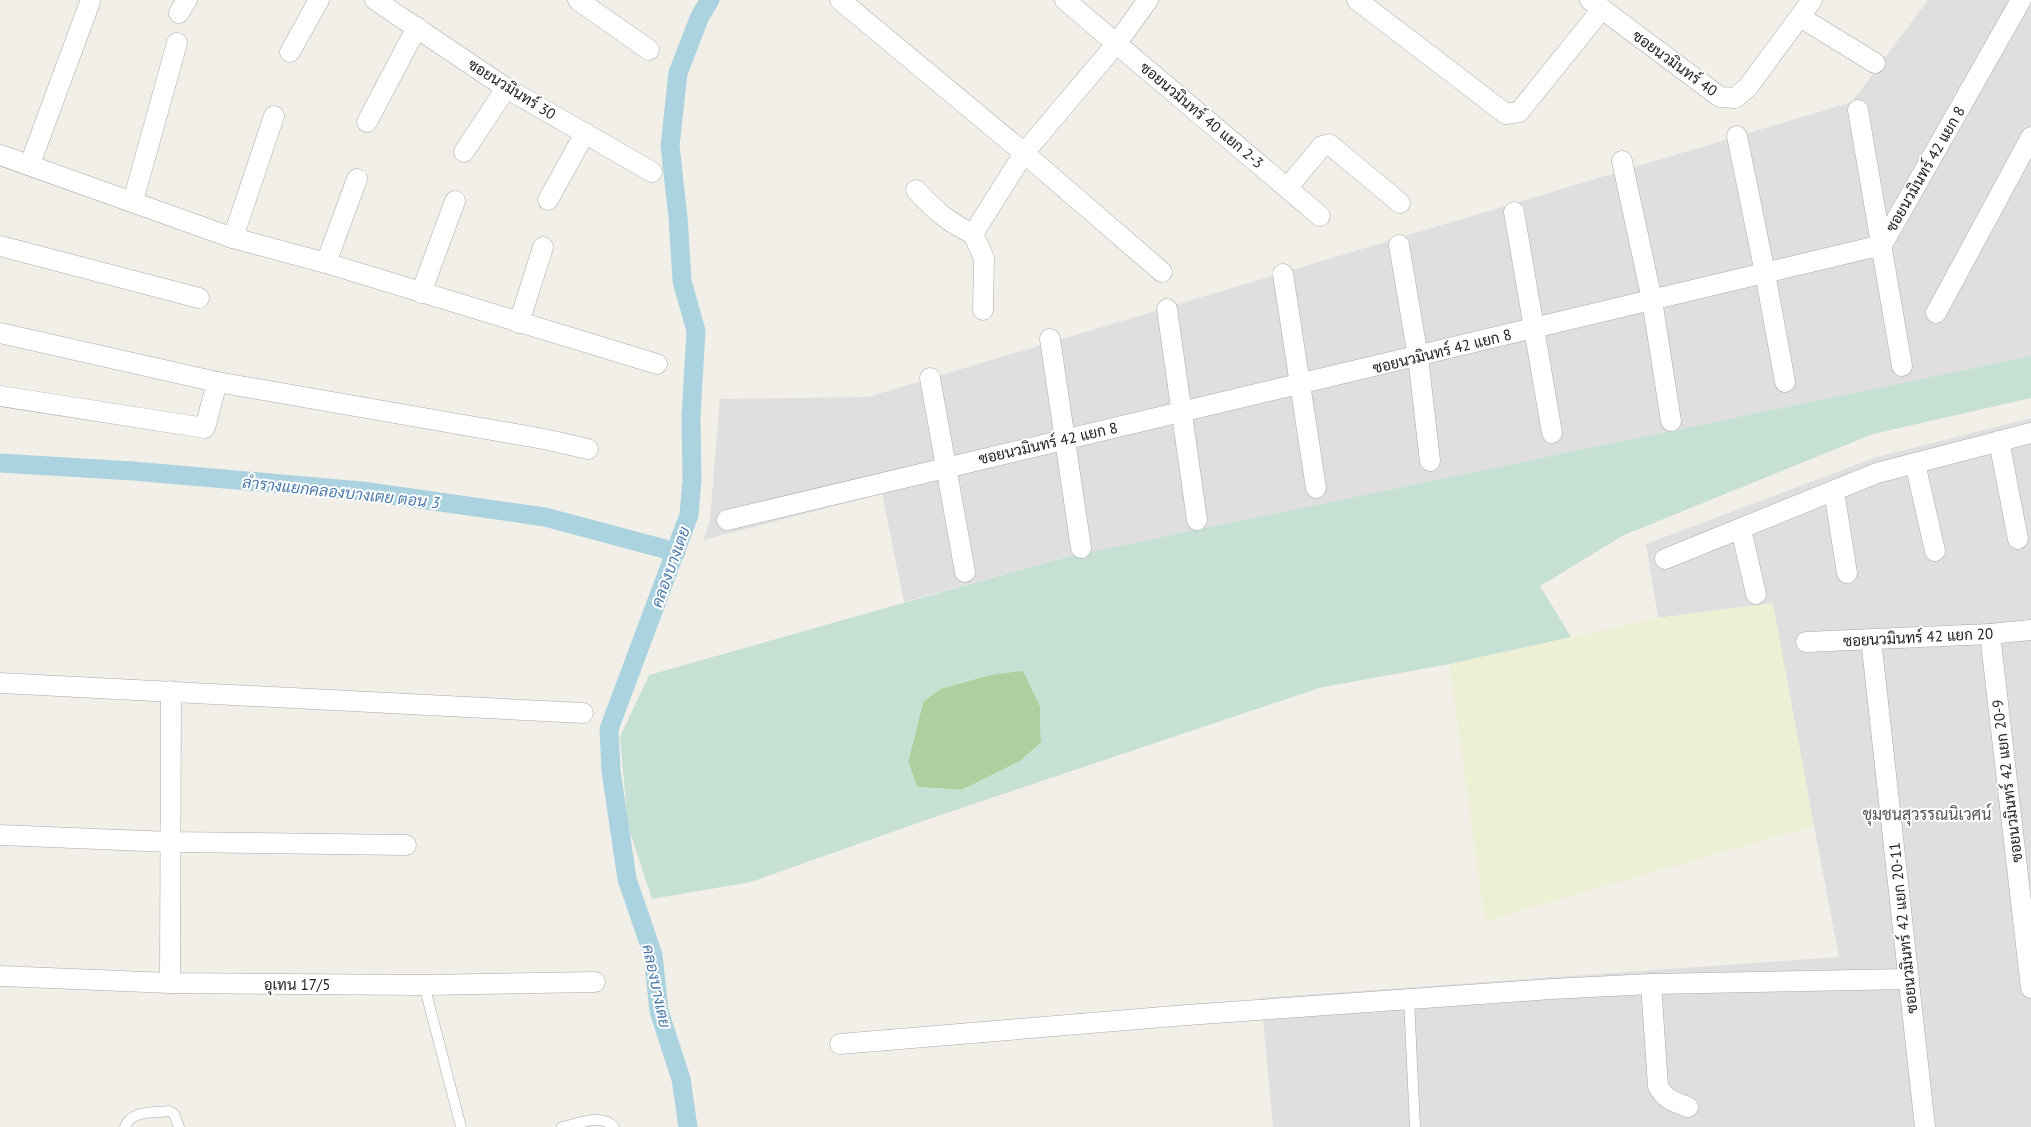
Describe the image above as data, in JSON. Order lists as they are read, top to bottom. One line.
{"streets":{"street":["ซอยนวมินทร์ 40","ซอยนวมินทร์ 30","ซอยนวมินทร์ 40 แยก 2-3","ซอยนวมินทร์ 42 แยก 8","ซอยนวมินทร์ 42 แยก 20","ซอยนวมินทร์ 42 แยก 20-9","ซอยนวมินทร์ 42 แยก 20-11","อุเทน 17/5"]},"crossings":[["ซอยนวมินทร์ 42 แยก 20","ซอยนวมินทร์ 42 แยก 20-9"],["ซอยนวมินทร์ 42 แยก 20","ซอยนวมินทร์ 42 แยก 20-11"]],"districts":["ชุมชนสุวรรณนิเวศน์"],"water":["ลำรางแยกคลองบางเตย ตอน 3","คลองบางเตย"]}
